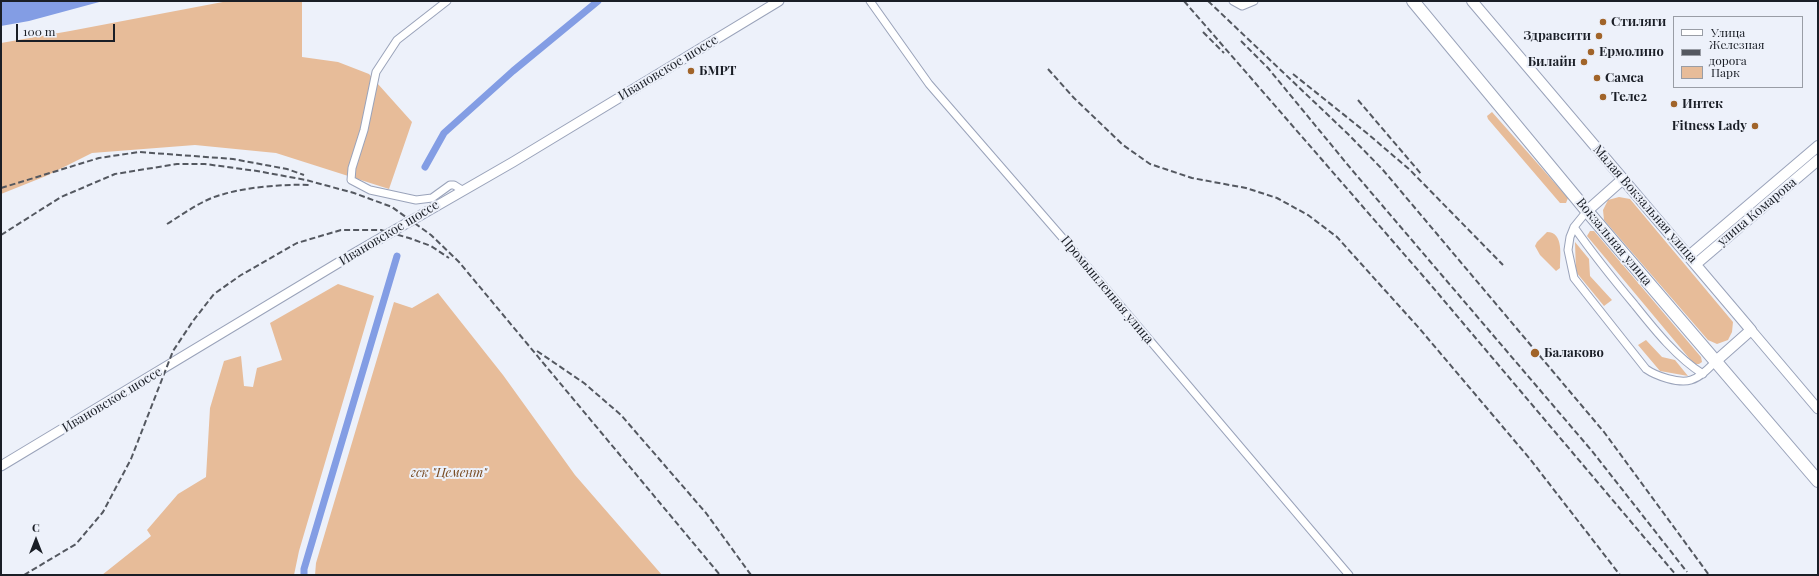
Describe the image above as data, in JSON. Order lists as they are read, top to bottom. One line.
{"streets":{"highway":["Вокзальная улица"],"main road":["Малая Вокзальная улица","улица Комарова"],"street":["Ивановское шоссе","Промышленная улица"]},"crossings":[["Малая Вокзальная улица","улица Комарова"]],"parks":["гск \"Цемент\""],"places":["Стиляги","Здравсити","Ермолино","Билайн","БМРТ","Самса","Теле2","Интек","Fitness Lady","Балаково"],"legend":["Улица","Железная дорога","Парк"],"scale_bar":"100 m","north":"top"}
